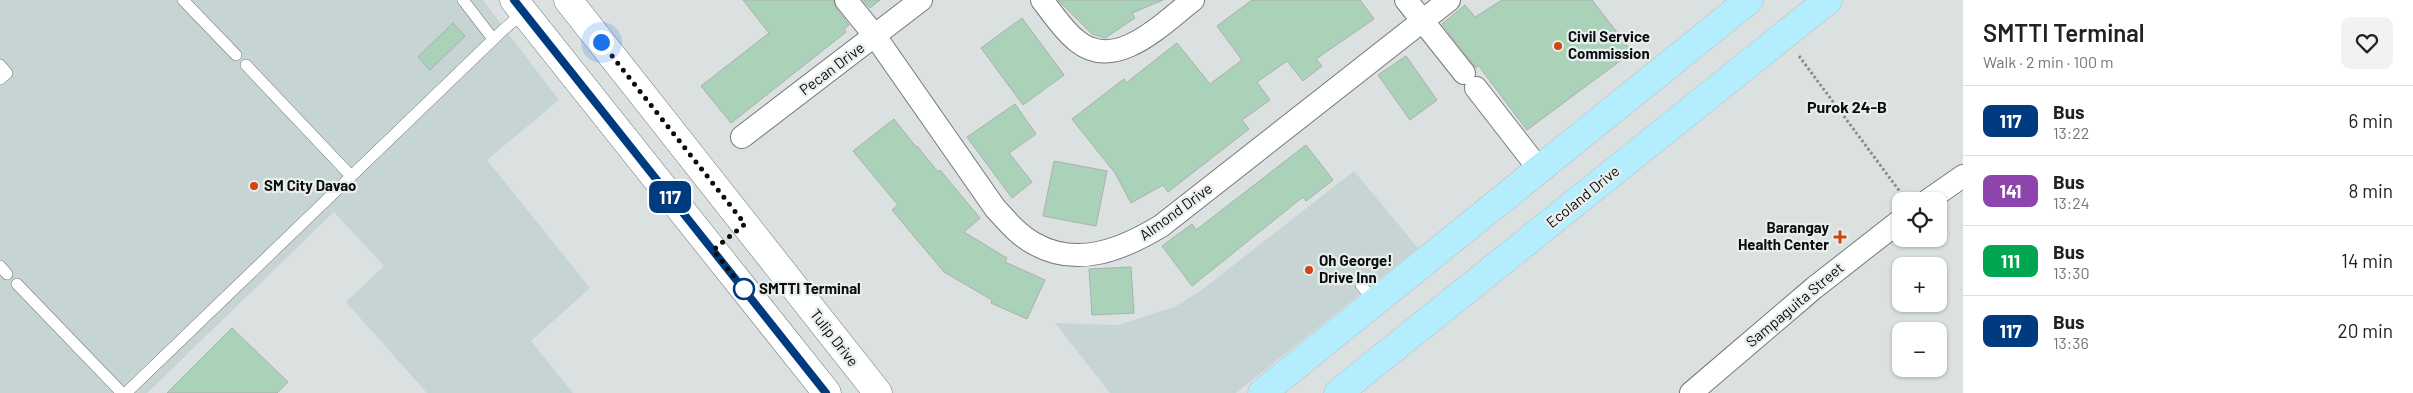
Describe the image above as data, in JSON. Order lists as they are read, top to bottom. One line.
{"streets":{"main road":["Ecoland Drive","Tulip Drive"],"street":["Pecan Drive","Almond Drive","Sampaguita Street"]},"crossings":[["Pecan Drive","Almond Drive"]],"districts":["Purok 24-B"],"places":{"other":["Civil Service Commission","SM City Davao","Oh George! Drive Inn","SMTTI Terminal"],"health":["Barangay Health Center"]},"lines":["bus line 117"],"page":{"on_map":"117","heading":["SMTTI Terminal","Walk · 2 min · 100 m"],"list":[{"mark":"117","name":"Bus","note":"13:22","value":"6 min"},{"mark":"141","name":"Bus","note":"13:24","value":"8 min"},{"mark":"111","name":"Bus","note":"13:30","value":"14 min"},{"mark":"117","name":"Bus","note":"13:36","value":"20 min"}],"map_buttons":["+","−"]}}
